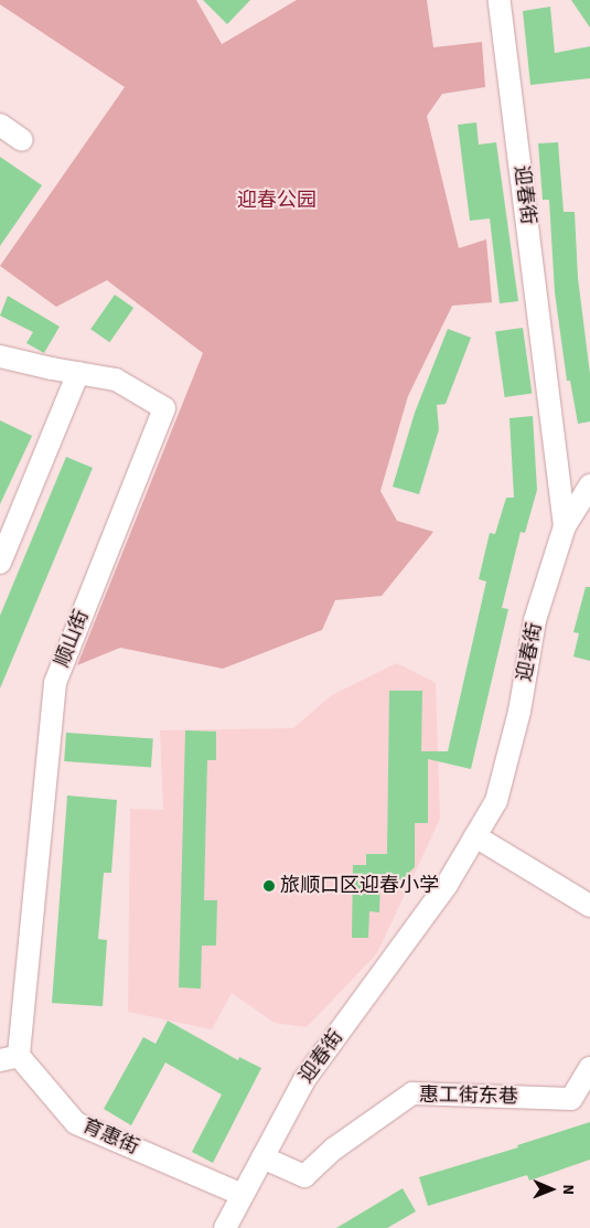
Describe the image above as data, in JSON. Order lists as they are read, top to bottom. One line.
{"streets":{"street":["迎春街","顺山街","惠工街东巷","育惠街"]},"crossings":[["迎春街","惠工街东巷"],["迎春街","育惠街"],["顺山街","育惠街"]],"parks":["迎春公园"],"places":["旅顺口区迎春小学"],"north":"right"}
